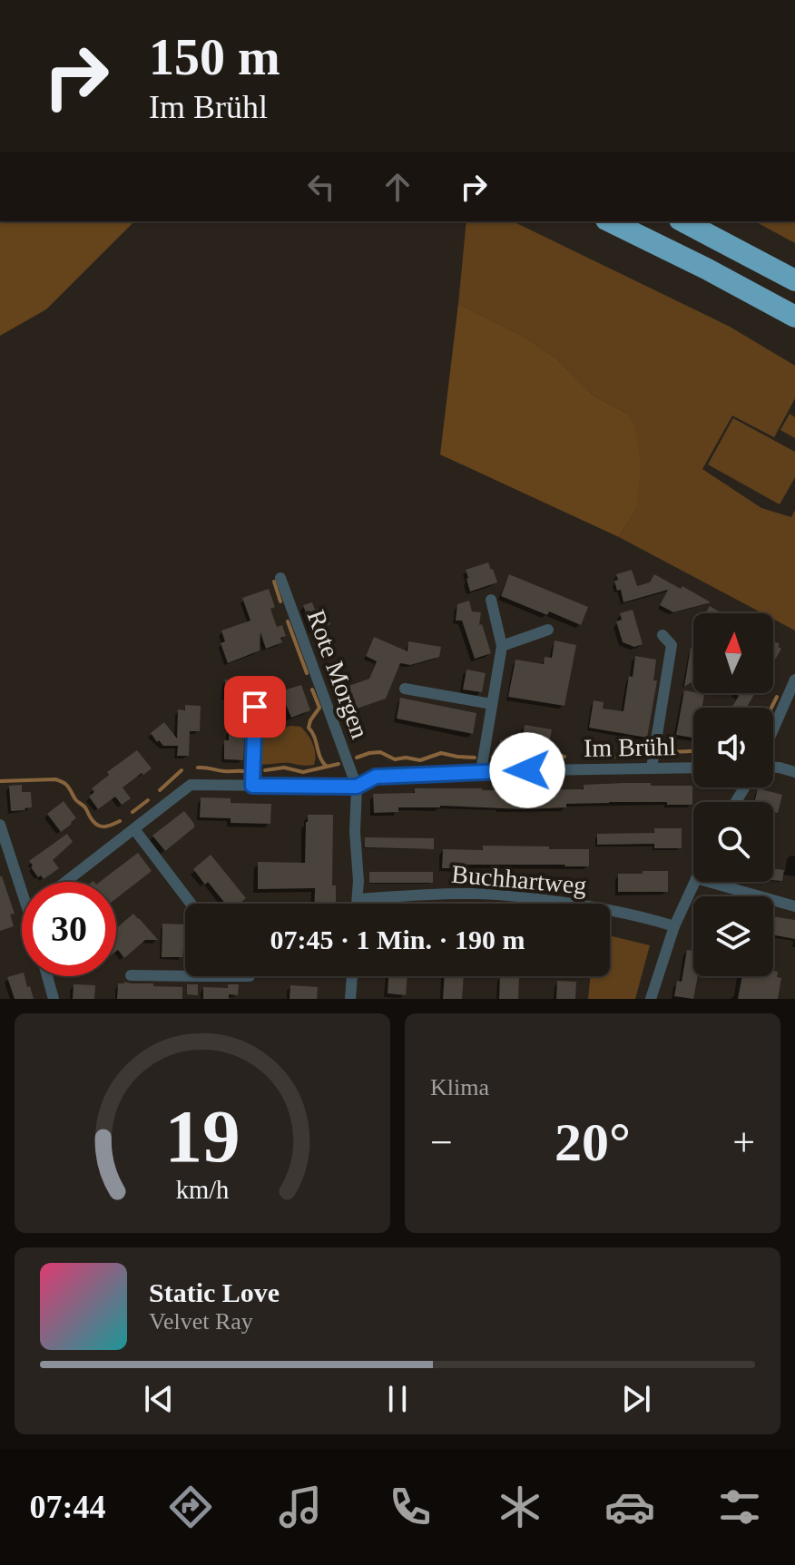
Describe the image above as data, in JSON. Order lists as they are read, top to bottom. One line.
{"streets":{"street":["Rote Morgen","Im Brühl","Buchhartweg"]},"crossings":[["Rote Morgen","Im Brühl"],["Rote Morgen","Buchhartweg"]],"north":"top","page":{"turn":["150 m","Im Brühl"],"limit":"30","trip":"07:45 · 1 Min. · 190 m","tile":"Klima","heat":["−","20°","+"],"song":["Static Love","Velvet Ray"],"tabs":"07:44","gauge":["19","km/h"]}}
